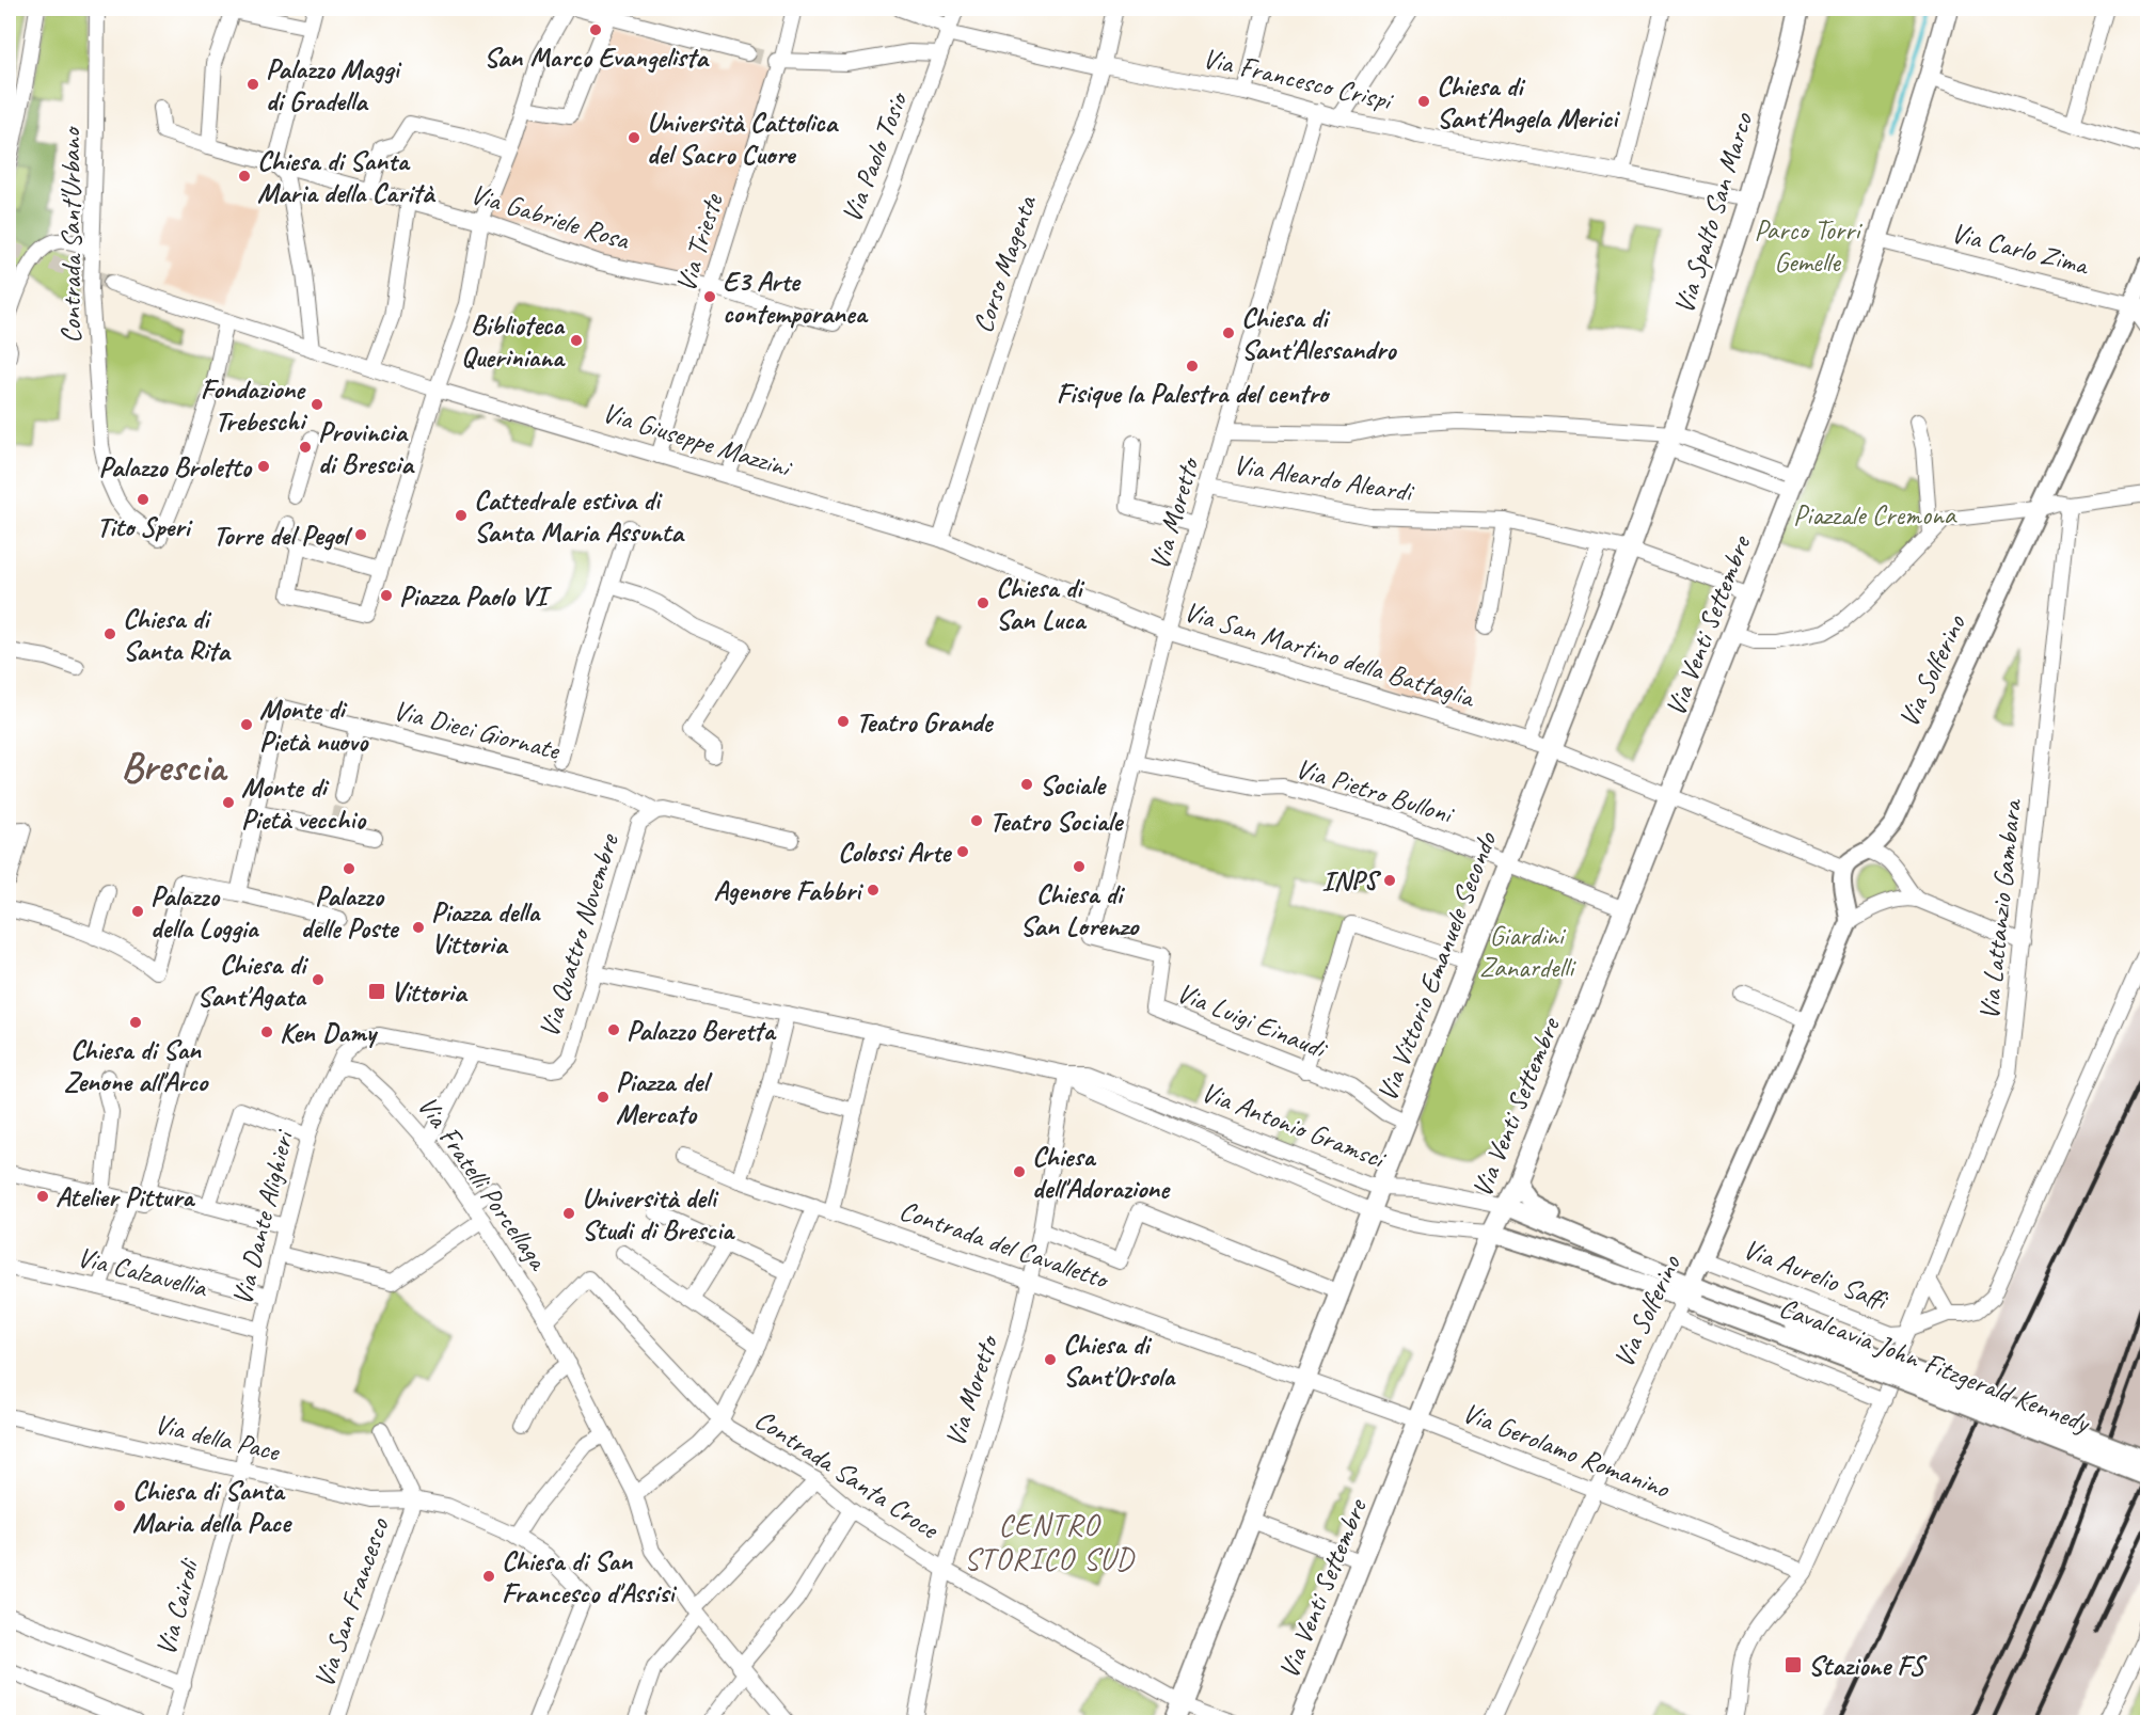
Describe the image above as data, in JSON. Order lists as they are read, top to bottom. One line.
{"streets":{"main road":["Via Spalto San Marco","Via Venti Settembre","Via Vittorio Emanuele Secondo"],"street":["Via Francesco Crispi","Via Paolo Tosio","Via Gabriele Rosa","Contrada Sant'Urbano","Via Trieste","Via Carlo Zima","Corso Magenta","Via Giuseppe Mazzini","Via Aleardo Aleardi","Via Moretto","Via San Martino della Battaglia","Via Solferino","Via Dieci Giornate","Via Pietro Bulloni","Via Lattanzio Gambara","Via Quattro Novembre","Via Luigi Einaudi","Via Antonio Gramsci","Via Fratelli Porcellaga","Via Dante Alighieri","Contrada del Cavalletto","Via Calzavellia","Via Aurelio Saffi","Cavalcavia John Fitzgerald Kennedy","Via della Pace","Via Gerolamo Romanino","Contrada Santa Croce","Via San Francesco","Via Cairoli"]},"crossings":[["Via Francesco Crispi","Via Paolo Tosio"],["Via Francesco Crispi","Via Spalto San Marco"],["Via Francesco Crispi","Corso Magenta"],["Via Francesco Crispi","Via Moretto"],["Via Paolo Tosio","Via Gabriele Rosa"],["Via Spalto San Marco","Via Vittorio Emanuele Secondo"],["Via Gabriele Rosa","Via Trieste"],["Via Trieste","Via Giuseppe Mazzini"],["Via Carlo Zima","Via Venti Settembre"],["Via Carlo Zima","Via Solferino"],["Corso Magenta","Via Giuseppe Mazzini"],["Corso Magenta","Via San Martino della Battaglia"],["Via Giuseppe Mazzini","Via San Martino della Battaglia"],["Via Aleardo Aleardi","Via Moretto"],["Via Aleardo Aleardi","Via Venti Settembre"],["Via Aleardo Aleardi","Via Vittorio Emanuele Secondo"],["Via Moretto","Via San Martino della Battaglia"],["Via Moretto","Via Pietro Bulloni"],["Via Moretto","Via Luigi Einaudi"],["Via Moretto","Via Antonio Gramsci"],["Via Moretto","Contrada del Cavalletto"],["Via Moretto","Contrada Santa Croce"],["Via Venti Settembre","Via San Martino della Battaglia"],["Via Venti Settembre","Via Pietro Bulloni"],["Via Venti Settembre","Via Antonio Gramsci"],["Via Venti Settembre","Via Gerolamo Romanino"],["Via San Martino della Battaglia","Via Solferino"],["Via San Martino della Battaglia","Via Vittorio Emanuele Secondo"],["Via Solferino","Via Aurelio Saffi"],["Via Solferino","Cavalcavia John Fitzgerald Kennedy"],["Via Solferino","Via Gerolamo Romanino"],["Via Dieci Giornate","Via Quattro Novembre"],["Via Pietro Bulloni","Via Vittorio Emanuele Secondo"],["Via Lattanzio Gambara","Via Aurelio Saffi"],["Via Lattanzio Gambara","Via Gerolamo Romanino"],["Via Quattro Novembre","Via Antonio Gramsci"],["Via Vittorio Emanuele Secondo","Via Luigi Einaudi"],["Via Vittorio Emanuele Secondo","Via Antonio Gramsci"],["Via Vittorio Emanuele Secondo","Contrada del Cavalletto"],["Via Vittorio Emanuele Secondo","Via Gerolamo Romanino"],["Via Vittorio Emanuele Secondo","Contrada Santa Croce"],["Via Fratelli Porcellaga","Contrada Santa Croce"],["Via Dante Alighieri","Via Calzavellia"],["Via Dante Alighieri","Via della Pace"],["Via Dante Alighieri","Via Cairoli"],["Contrada del Cavalletto","Via Gerolamo Romanino"],["Via della Pace","Via San Francesco"],["Via della Pace","Via Cairoli"]],"districts":["Brescia","CENTRO STORICO SUD"],"parks":["Parco Torri Gemelle","Piazzale Cremona","Giardini Zanardelli"],"places":{"other":["San Marco Evangelista","Palazzo Maggi di Gradella","Chiesa di Sant'Angela Merici","Università Cattolica del Sacro Cuore","Chiesa di Santa Maria della Carità","E3 Arte contemporanea","Chiesa di Sant'Alessandro","Biblioteca Queriniana","Fisique la Palestra del centro","Fondazione Trebeschi","Provincia di Brescia","Palazzo Broletto","Tito Speri","Cattedrale estiva di Santa Maria Assunta","Torre del Pegol","Piazza Paolo VI","Chiesa di San Luca","Chiesa di Santa Rita","Teatro Grande","Monte di Pietà nuovo","Sociale","Monte di Pietà vecchio","Teatro Sociale","Colossi Arte","Chiesa di San Lorenzo","Palazzo delle Poste","INPS","Agenore Fabbri","Palazzo della Loggia","Piazza della Vittoria","Chiesa di Sant'Agata","Chiesa di San Zenone all'Arco","Palazzo Beretta","Ken Damy","Piazza del Mercato","Chiesa dell'Adorazione","Atelier Pittura","Università deli Studi di Brescia","Chiesa di Sant'Orsola","Chiesa di Santa Maria della Pace","Chiesa di San Francesco d'Assisi"],"transit":["Vittoria","Stazione FS"]}}
